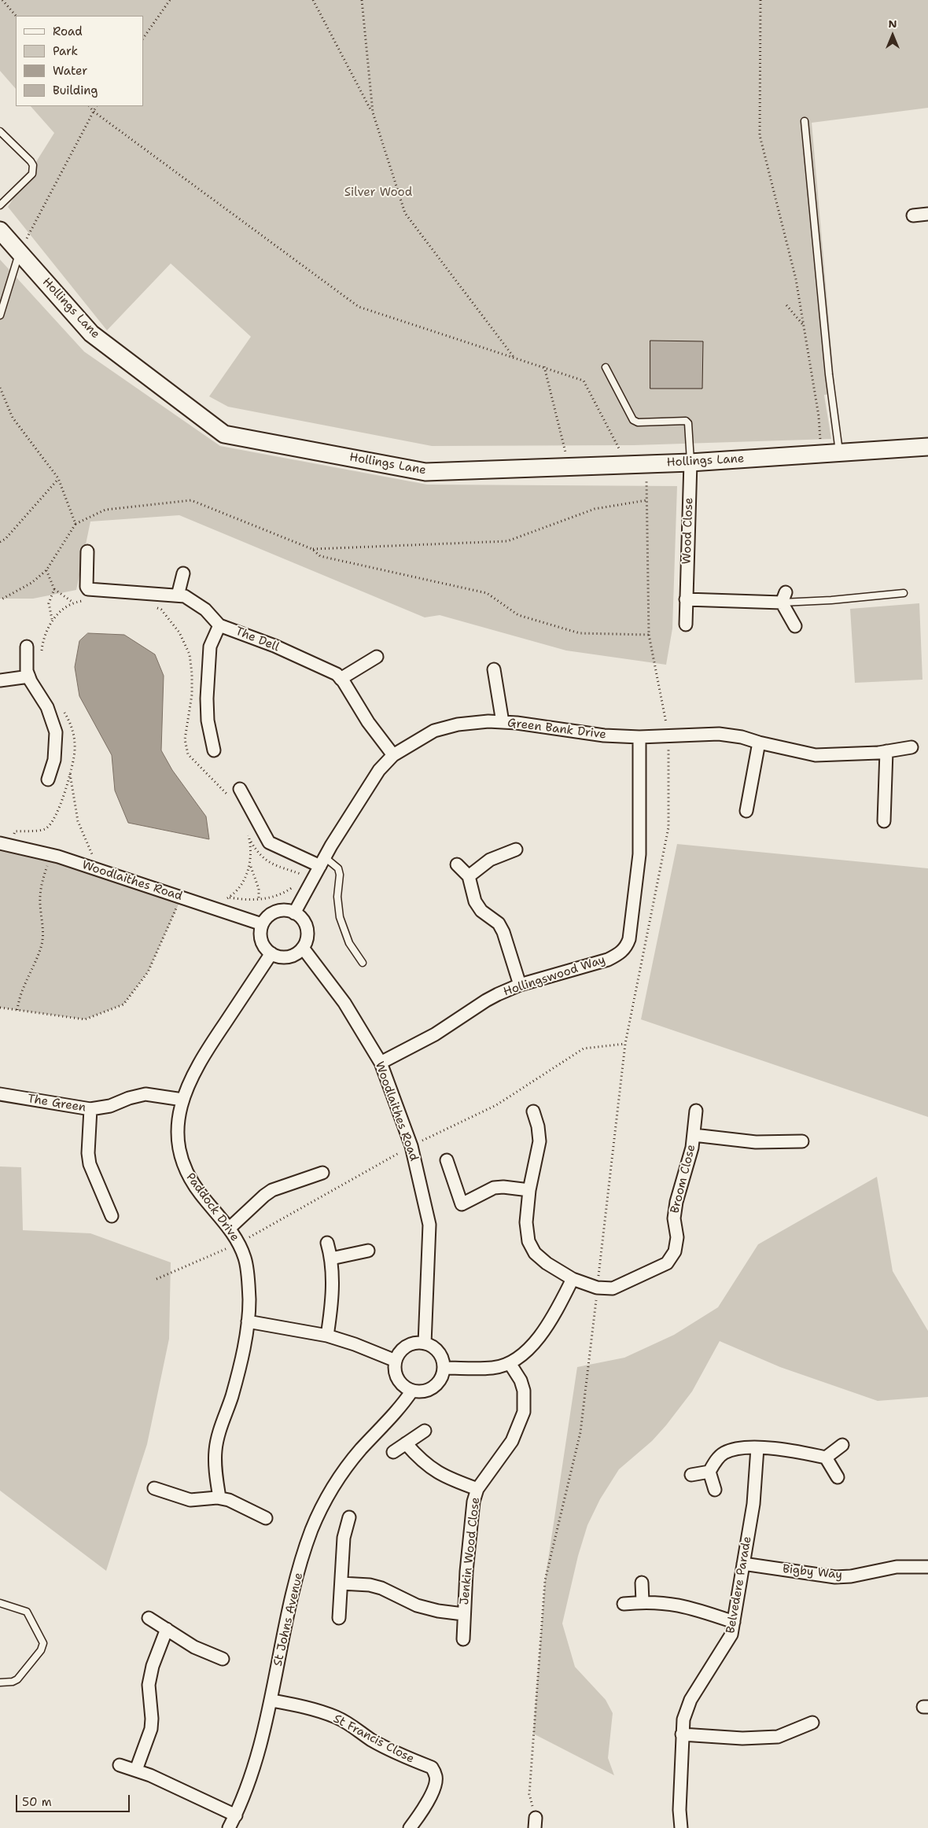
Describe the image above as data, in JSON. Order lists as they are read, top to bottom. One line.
{"streets":{"street":["Hollings Lane","Wood Close","The Dell","Green Bank Drive","Woodlaithes Road","Hollingswood Way","The Green","Broom Close","Paddock Drive","Jenkin Wood Close","Bigby Way","Belvedere Parade","St Johns Avenue","St Francis Close"]},"crossings":[["Hollings Lane","Wood Close"],["The Dell","Green Bank Drive"],["Green Bank Drive","Woodlaithes Road"],["Green Bank Drive","Hollingswood Way"],["Green Bank Drive","Paddock Drive"],["Woodlaithes Road","Hollingswood Way"],["Woodlaithes Road","Paddock Drive"],["Woodlaithes Road","St Johns Avenue"],["The Green","Paddock Drive"],["Bigby Way","Belvedere Parade"],["St Johns Avenue","St Francis Close"]],"parks":["Silver Wood"],"legend":["Road","Park","Water","Building"],"scale_bar":"50 m","north":"top"}
